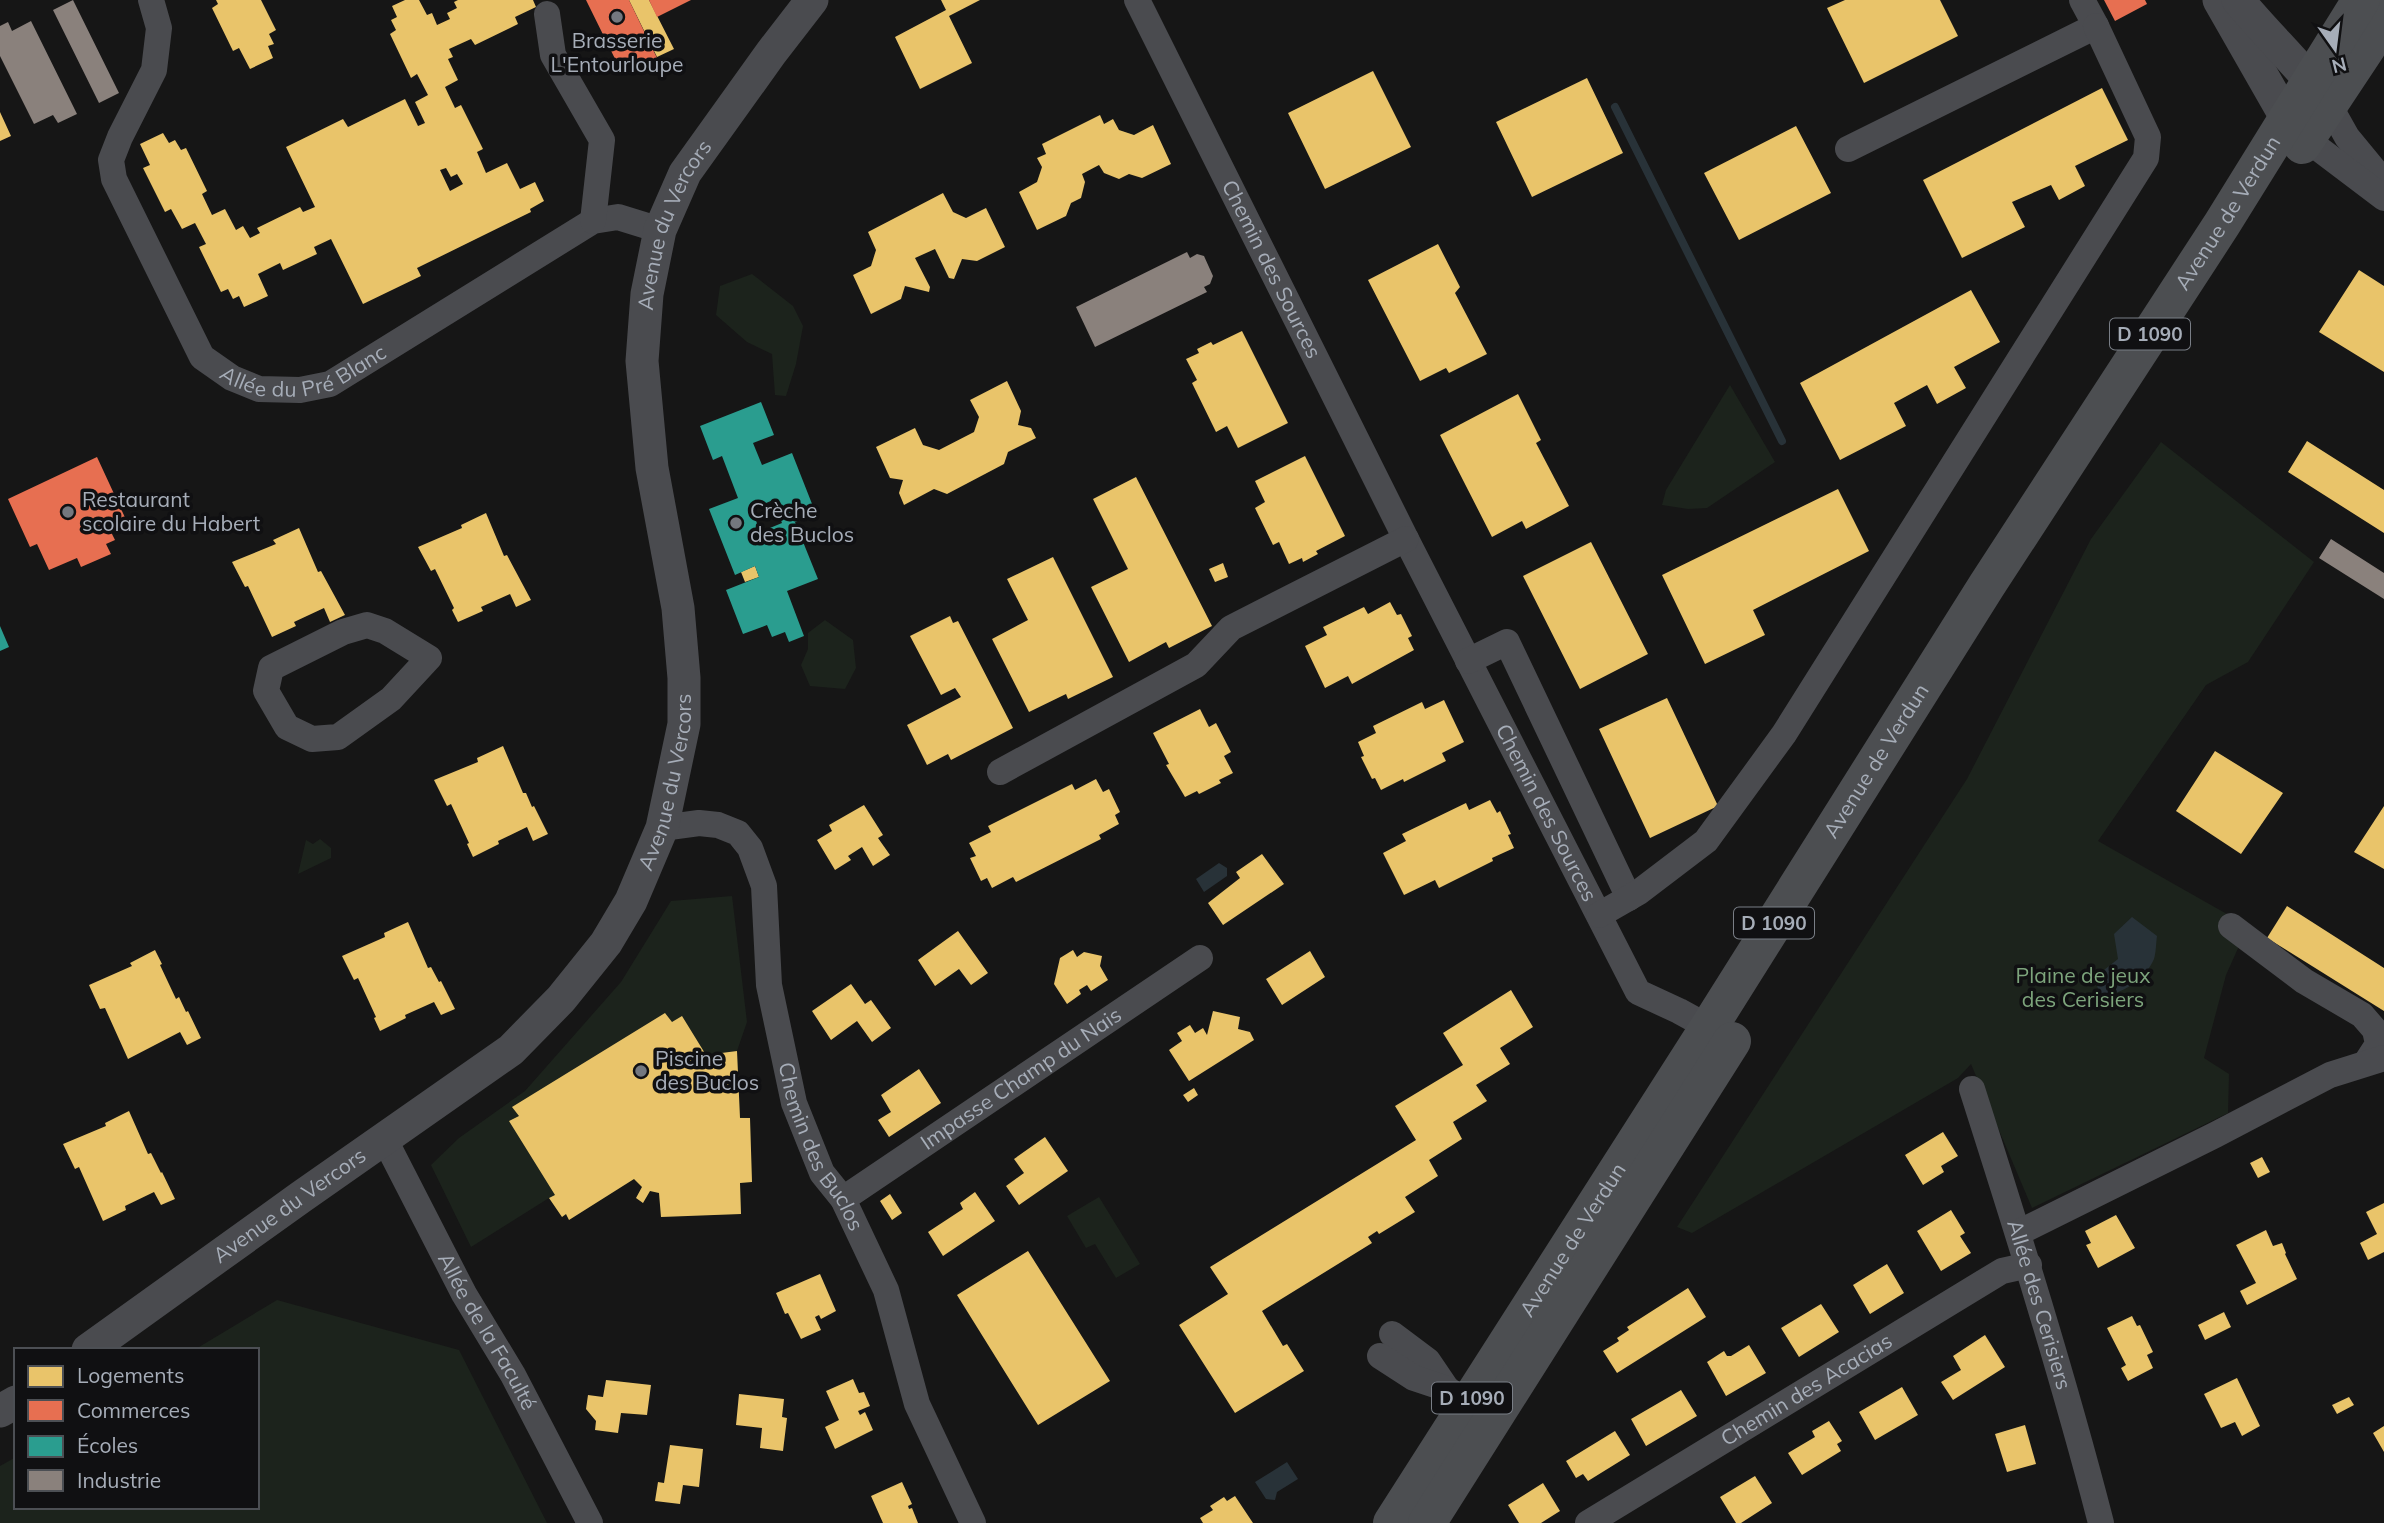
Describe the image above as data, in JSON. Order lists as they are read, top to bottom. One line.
{"streets":{"main road":["Avenue de Verdun","D 1090"],"street":["Avenue du Vercors","Chemin des Sources","Allée du Pré Blanc","Impasse Champ du Nais","Chemin des Buclos","Allée des Cerisiers","Allée de la Faculté","Chemin des Acacias"]},"crossings":[["Avenue de Verdun","Chemin des Sources"],["Avenue du Vercors","Allée du Pré Blanc"],["Avenue du Vercors","Chemin des Buclos"],["Avenue du Vercors","Allée de la Faculté"],["Impasse Champ du Nais","Chemin des Buclos"],["Allée des Cerisiers","Chemin des Acacias"]],"parks":["Plaine de jeux des Cerisiers"],"places":["Brasserie L'Entourloupe","Restaurant scolaire du Habert","Crèche des Buclos","Piscine des Buclos"],"legend":["Logements","Commerces","Écoles","Industrie"],"north":"bottom"}
